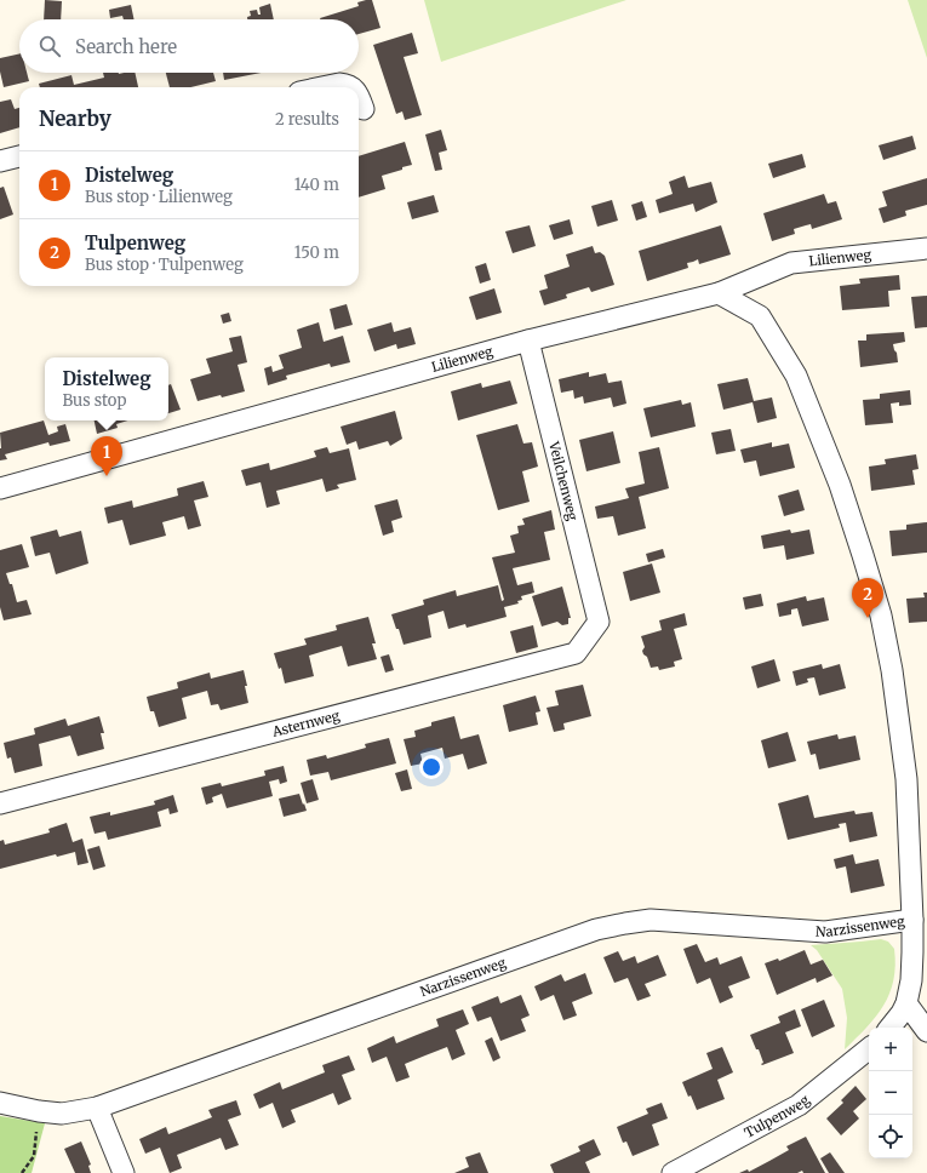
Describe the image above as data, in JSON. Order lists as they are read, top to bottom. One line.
{"streets":{"street":["Lilienweg","Veilchenweg","Asternweg","Narzissenweg","Tulpenweg"]},"crossings":[["Lilienweg","Veilchenweg"],["Veilchenweg","Asternweg"]],"page":{"search":"Search here","heading":["Nearby","2 results"],"list":[{"mark":"1","name":"Distelweg","note":"Bus stop · Lilienweg","value":"140 m"},{"mark":"2","name":"Tulpenweg","note":"Bus stop · Tulpenweg","value":"150 m"}],"popup":["Distelweg","Bus stop"],"pins":["1","2"],"map_buttons":["+","−"]}}
